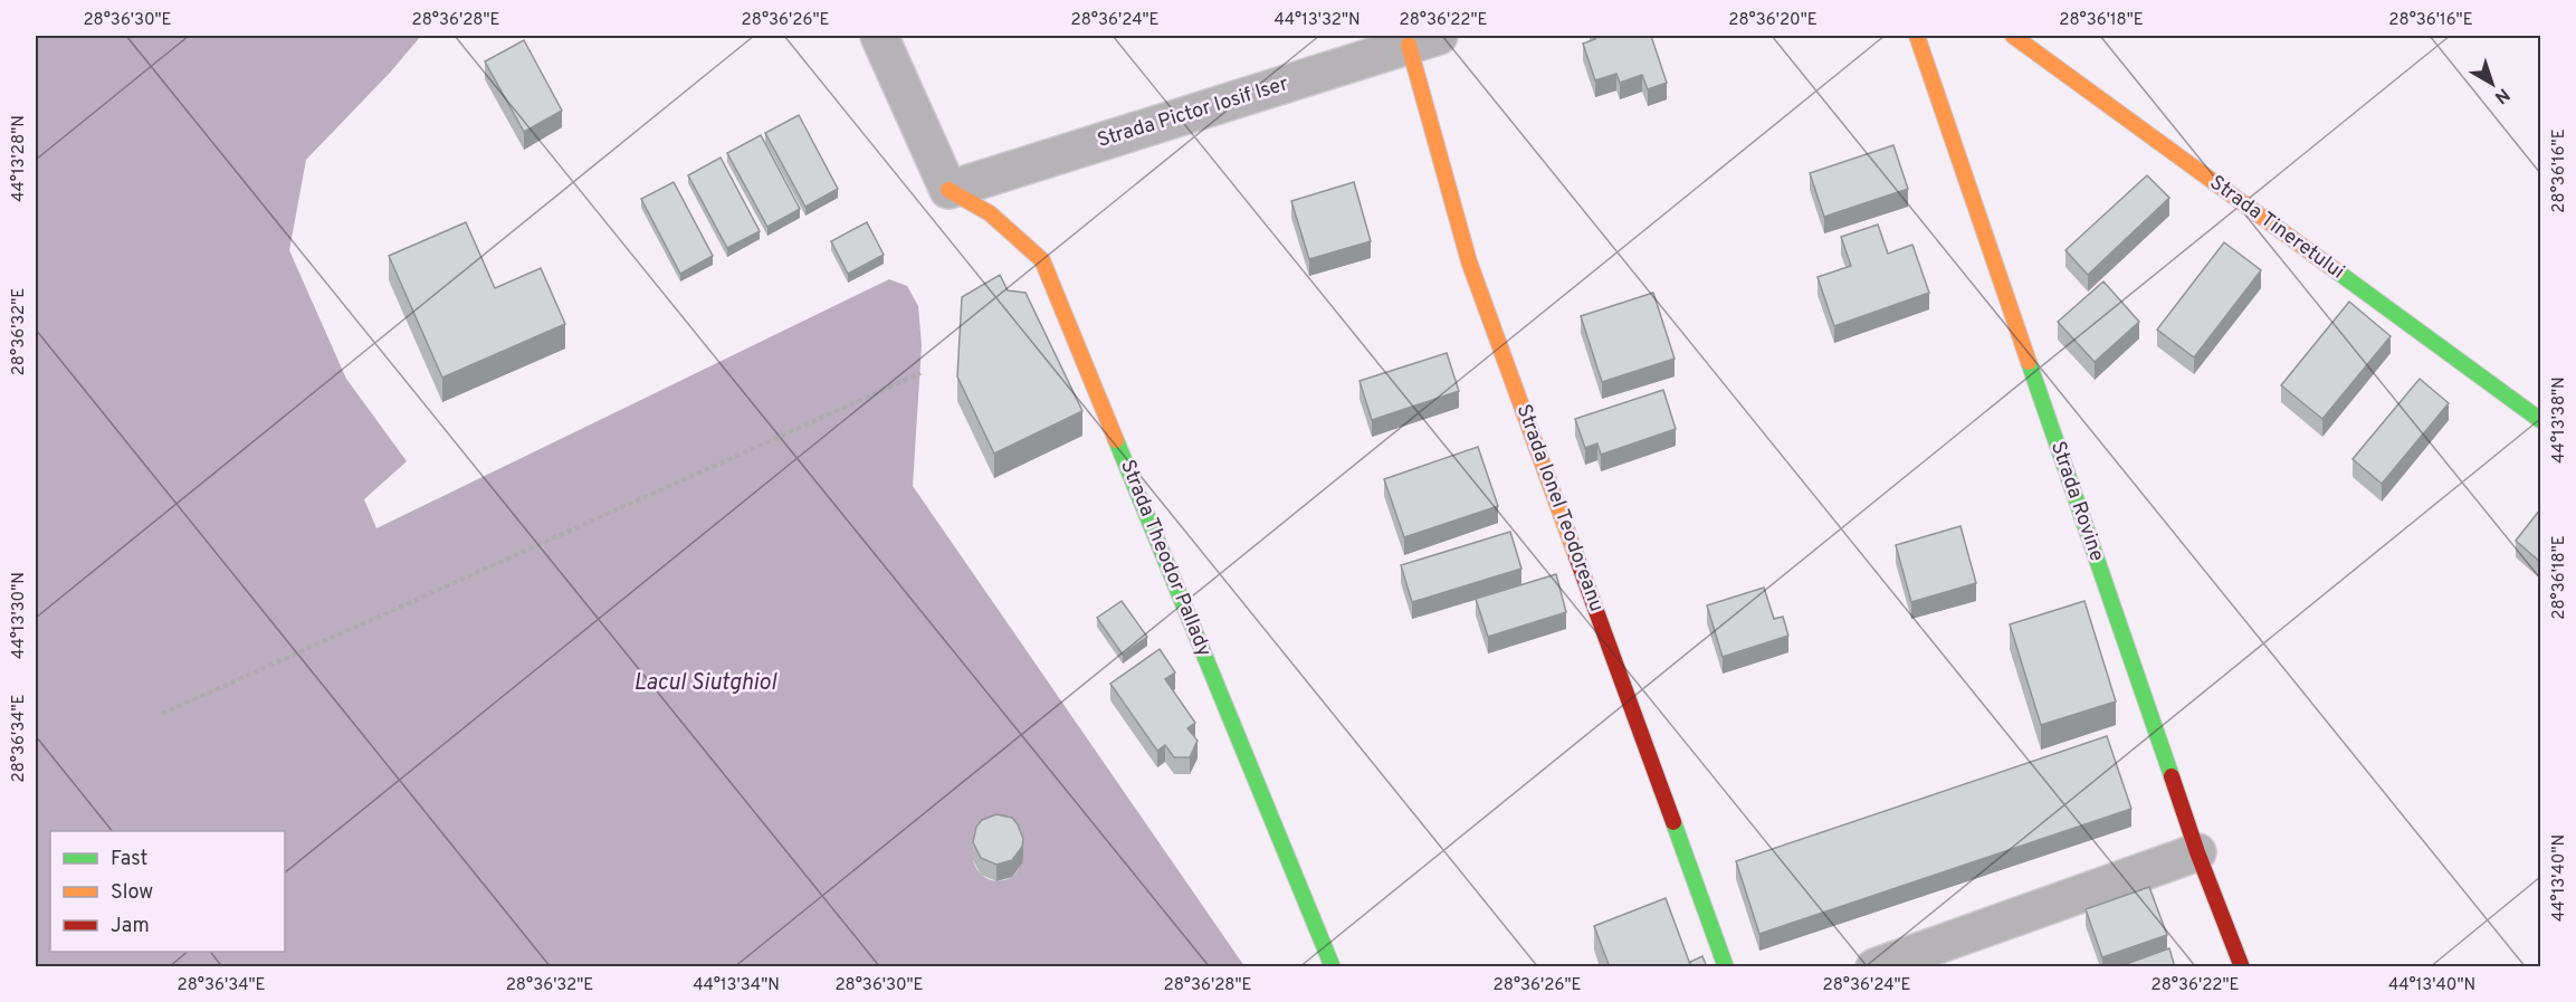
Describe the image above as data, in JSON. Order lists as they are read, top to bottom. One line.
{"streets":{"street":["Strada Pictor Iosif Iser","Strada Tineretului","Strada Rovine","Strada Ionel Teodoreanu","Strada Theodor Pallady"]},"crossings":[["Strada Pictor Iosif Iser","Strada Ionel Teodoreanu"],["Strada Pictor Iosif Iser","Strada Theodor Pallady"]],"water":["Lacul Siutghiol"],"legend":["Fast","Slow","Jam"],"north":"bottom right","coordinates":["28°36'30\"E","28°36'28\"E","28°36'26\"E","28°36'24\"E","44°13'32\"N","28°36'22\"E","28°36'20\"E","28°36'18\"E","28°36'16\"E","44°13'28\"N","28°36'32\"E","44°13'38\"N","44°13'30\"N","28°36'34\"E","44°13'40\"N","44°13'34\"N"]}
